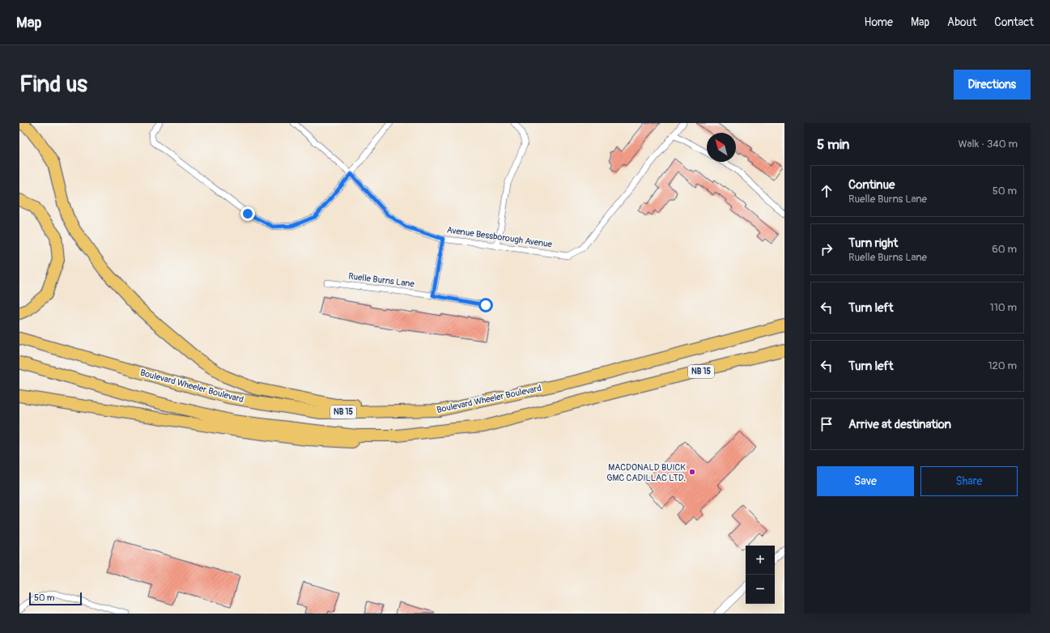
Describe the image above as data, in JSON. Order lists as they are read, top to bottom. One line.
{"streets":{"highway":["NB 15","Boulevard Wheeler Boulevard"],"street":["Avenue Bessborough Avenue","Ruelle Burns Lane"]},"places":["MACDONALD BUICK GMC CADILLAC LTD."],"scale_bar":"50 m","north":"top left","page":{"header":"Map","nav":["Home","Map","About","Contact"],"buttons":["Directions",["Save","Share"]],"title":"Find us","heading":["5 min","Walk · 340 m"],"list":[["Continue","Ruelle Burns Lane","50 m"],["Turn right","Ruelle Burns Lane","60 m"],["Turn left","110 m"],["Turn left","120 m"],"Arrive at destination"],"map_buttons":["+","−"],"scale":"50 m"}}
